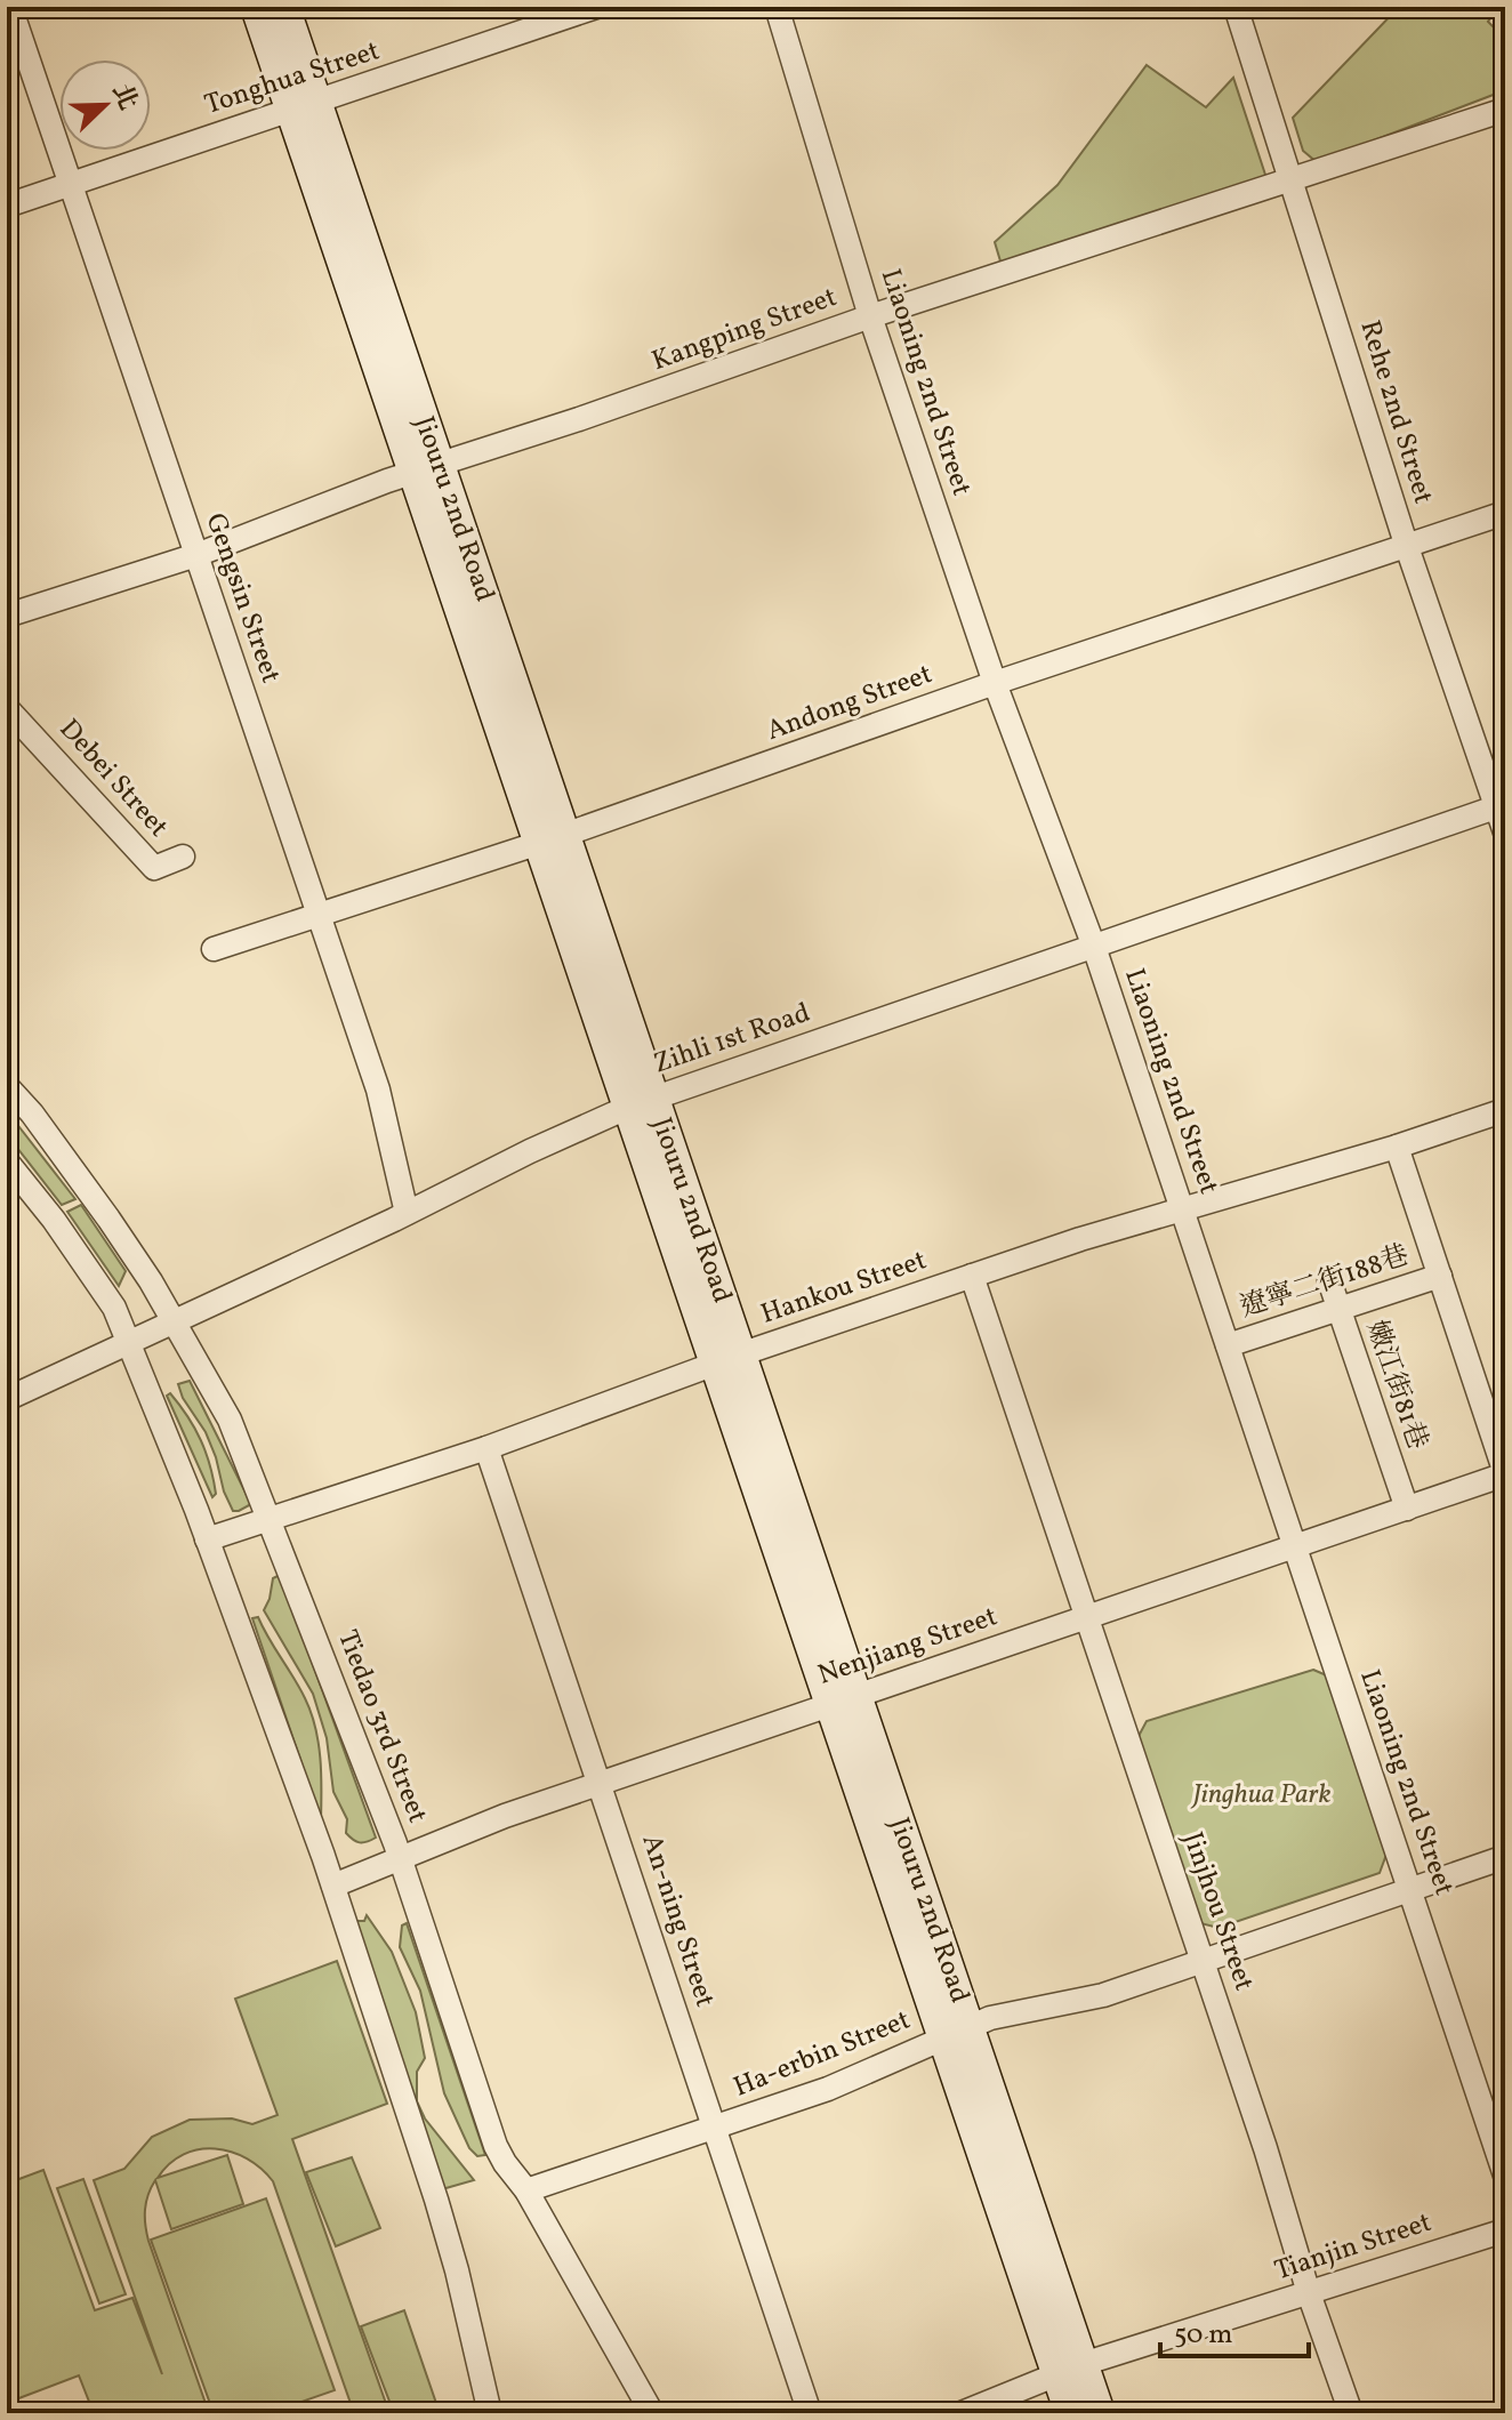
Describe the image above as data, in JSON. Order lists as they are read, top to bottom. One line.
{"streets":{"street":["Tonghua Street","Kangping Street","Liaoning 2nd Street","Rehe 2nd Street","Jiouru 2nd Road","Gengsin Street","Andong Street","Debei Street","Zihli 1st Road","遼寧二街188巷","Hankou Street","嫩江街81巷","Nenjiang Street","Tiedao 3rd Street","Jinjhou Street","An-ning Street","Ha-erbin Street","Tianjin Street"]},"crossings":[["Tonghua Street","Jiouru 2nd Road"],["Tonghua Street","Gengsin Street"],["Kangping Street","Liaoning 2nd Street"],["Kangping Street","Rehe 2nd Street"],["Kangping Street","Jiouru 2nd Road"],["Kangping Street","Gengsin Street"],["Liaoning 2nd Street","Andong Street"],["Liaoning 2nd Street","Zihli 1st Road"],["Liaoning 2nd Street","遼寧二街188巷"],["Liaoning 2nd Street","Hankou Street"],["Liaoning 2nd Street","Nenjiang Street"],["Liaoning 2nd Street","Ha-erbin Street"],["Rehe 2nd Street","Andong Street"],["Rehe 2nd Street","Zihli 1st Road"],["Jiouru 2nd Road","Andong Street"],["Jiouru 2nd Road","Zihli 1st Road"],["Jiouru 2nd Road","Hankou Street"],["Jiouru 2nd Road","Nenjiang Street"],["Jiouru 2nd Road","Ha-erbin Street"],["Jiouru 2nd Road","Tianjin Street"],["Gengsin Street","Andong Street"],["Gengsin Street","Zihli 1st Road"],["Zihli 1st Road","Tiedao 3rd Street"],["遼寧二街188巷","嫩江街81巷"],["Hankou Street","Tiedao 3rd Street"],["Hankou Street","Jinjhou Street"],["Hankou Street","An-ning Street"],["嫩江街81巷","Nenjiang Street"],["Nenjiang Street","Tiedao 3rd Street"],["Nenjiang Street","Jinjhou Street"],["Nenjiang Street","An-ning Street"],["Tiedao 3rd Street","Ha-erbin Street"],["Jinjhou Street","Ha-erbin Street"],["Jinjhou Street","Tianjin Street"],["An-ning Street","Ha-erbin Street"]],"parks":["Jinghua Park"],"scale_bar":"50 m","north":"top right"}
